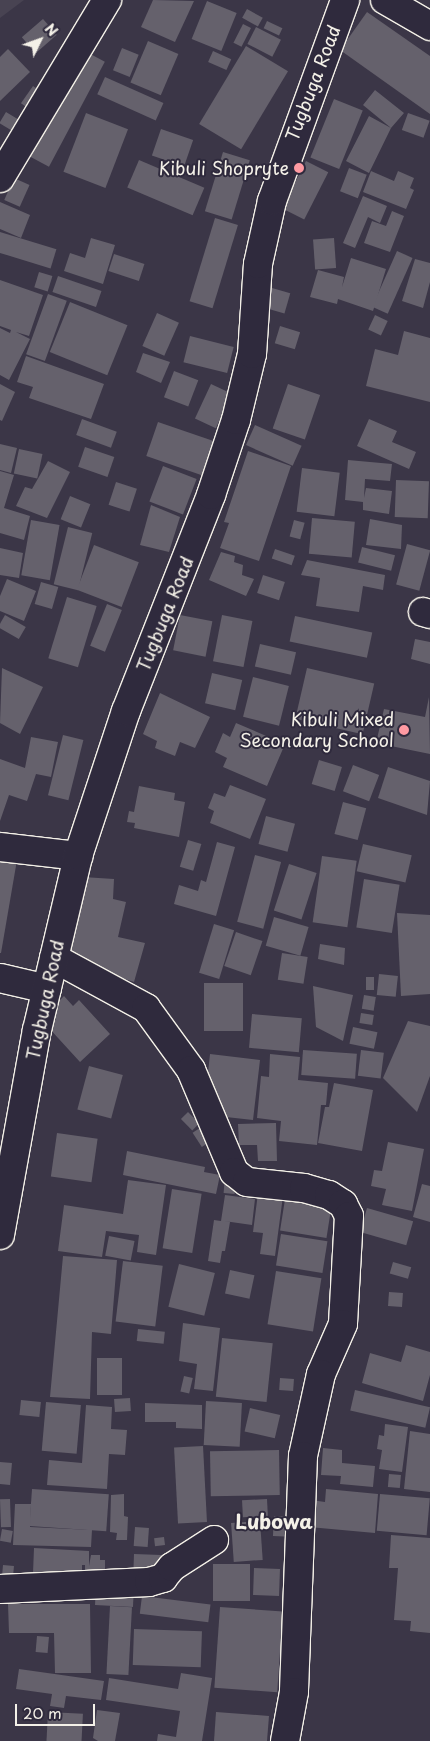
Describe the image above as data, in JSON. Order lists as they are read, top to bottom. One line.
{"streets":{"street":["Tugbuga Road"]},"districts":["Lubowa"],"places":["Kibuli Shopryte","Kibuli Mixed Secondary School"],"scale_bar":"20 m","north":"top right"}
